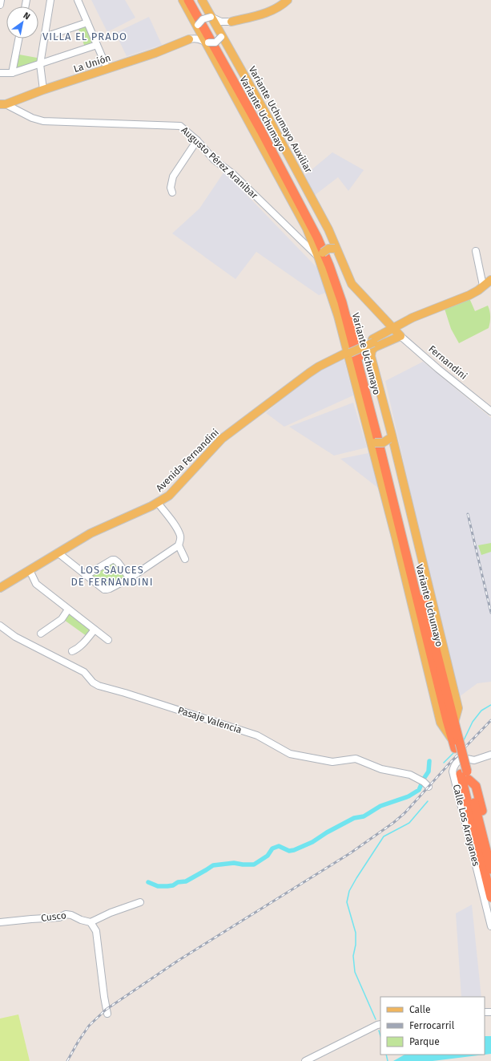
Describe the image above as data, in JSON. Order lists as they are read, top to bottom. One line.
{"streets":{"highway":["Variante Uchumayo"],"main road":["La Unión","Variante Uchumayo Auxiliar","Avenida Fernandini"],"street":["Augusto Pérez Aranibar","Fernandini","Pasaje Valencia","Calle Los Arrayanes","Cusco"]},"crossings":[["La Unión","Augusto Pérez Aranibar"],["Variante Uchumayo","Variante Uchumayo Auxiliar"],["Variante Uchumayo","Augusto Pérez Aranibar"],["Variante Uchumayo","Fernandini"],["Variante Uchumayo","Avenida Fernandini"],["Variante Uchumayo","Calle Los Arrayanes"],["Fernandini","Avenida Fernandini"]],"districts":["VILLA EL PRADO","LOS SAUCES DE FERNANDINI"],"legend":["Calle","Ferrocarril","Parque"],"north":"top right"}
